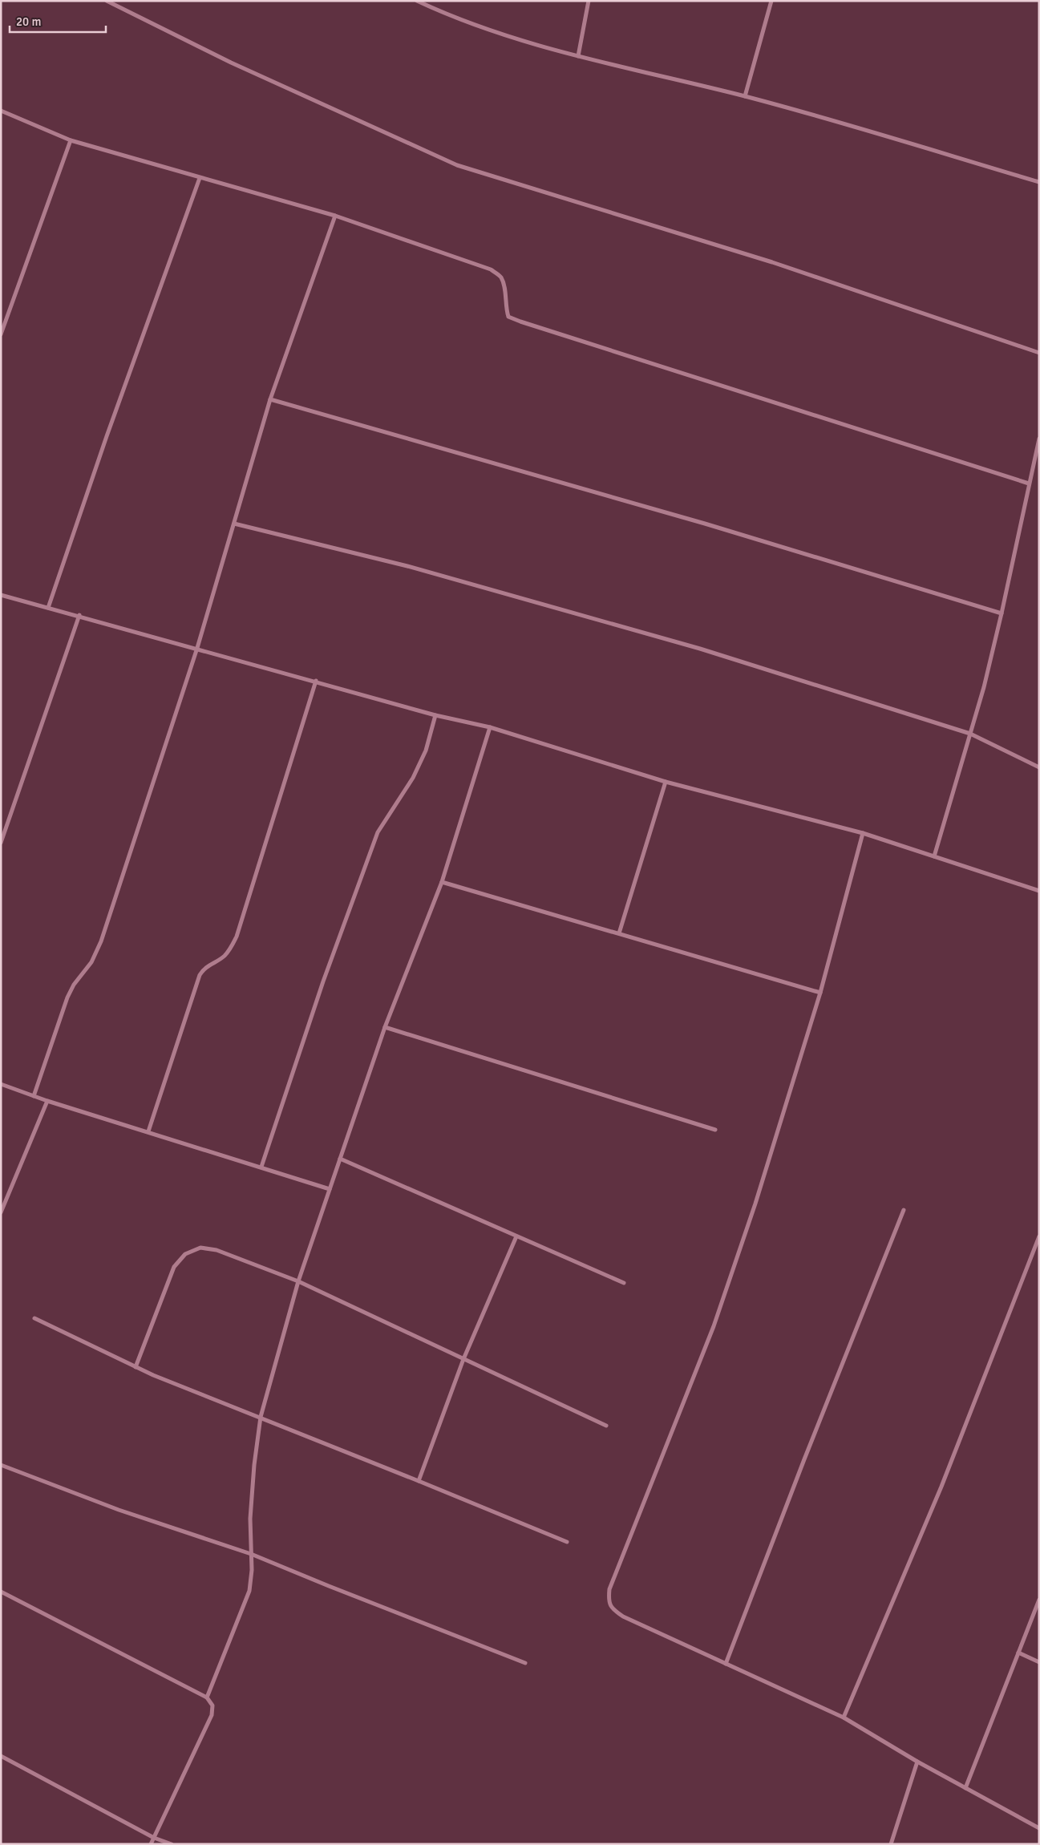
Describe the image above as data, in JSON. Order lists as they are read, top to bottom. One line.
{"scale_bar":"20 m"}
